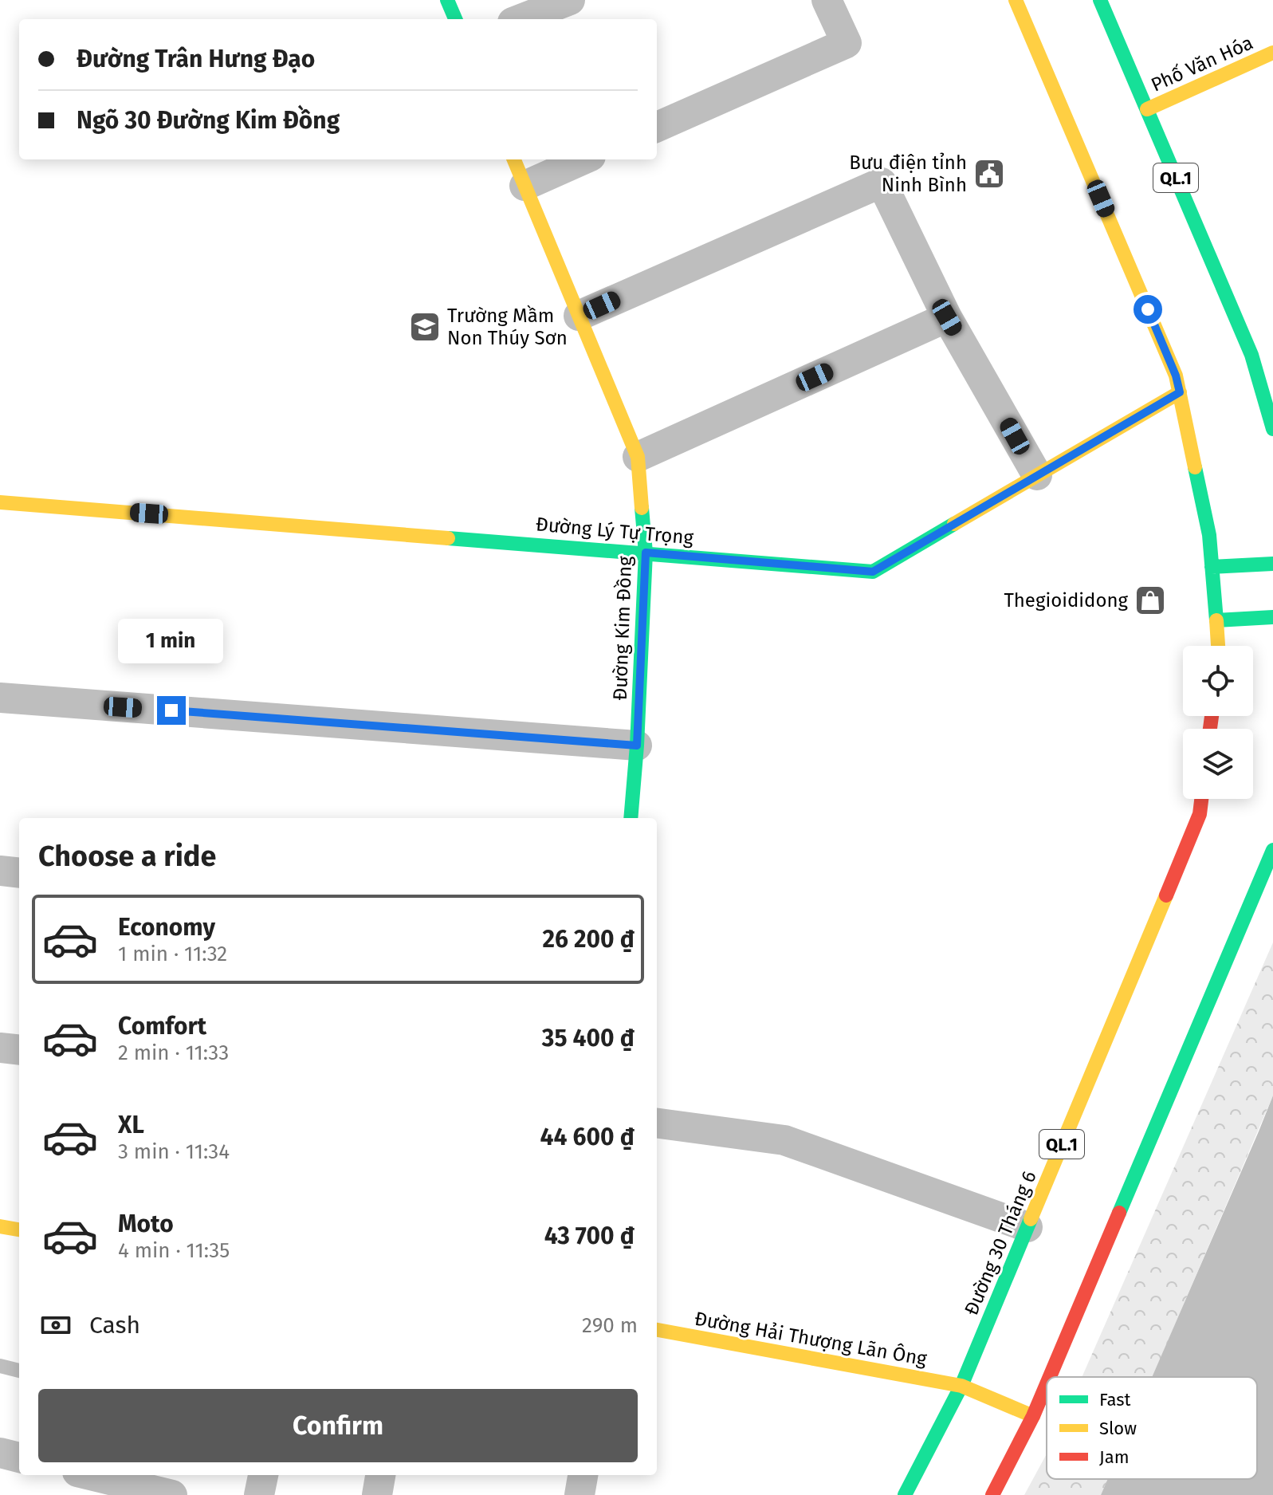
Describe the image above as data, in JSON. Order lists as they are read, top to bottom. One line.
{"streets":{"main road":["Phố Văn Hóa","QL.1","Đường Lý Tự Trọng","Đường Kim Đồng","Đường 30 Tháng 6","Đường Hải Thượng Lãn Ông"]},"crossings":[["Phố Văn Hóa","QL.1"],["Đường Lý Tự Trọng","Đường Kim Đồng"],["Đường 30 Tháng 6","Đường Hải Thượng Lãn Ông"]],"places":{"public building":["Bưu điện tỉnh Ninh Bình"],"school or university":["Trường Mầm Non Thúy Sơn"],"shop":["Thegioididong"]},"legend":["Fast","Slow","Jam"],"page":{"banner":["Đường Trân Hưng Đạo","Ngõ 30 Đường Kim Đồng"],"bubble":"1 min","heading":"Choose a ride","list":[{"name":"Economy","note":"1 min · 11:32","value":"26 200 ₫"},{"name":"Comfort","note":"2 min · 11:33","value":"35 400 ₫"},{"name":"XL","note":"3 min · 11:34","value":"44 600 ₫"},{"name":"Moto","note":"4 min · 11:35","value":"43 700 ₫"}],"pay":["Cash","290 m"],"buttons":"Confirm"}}
